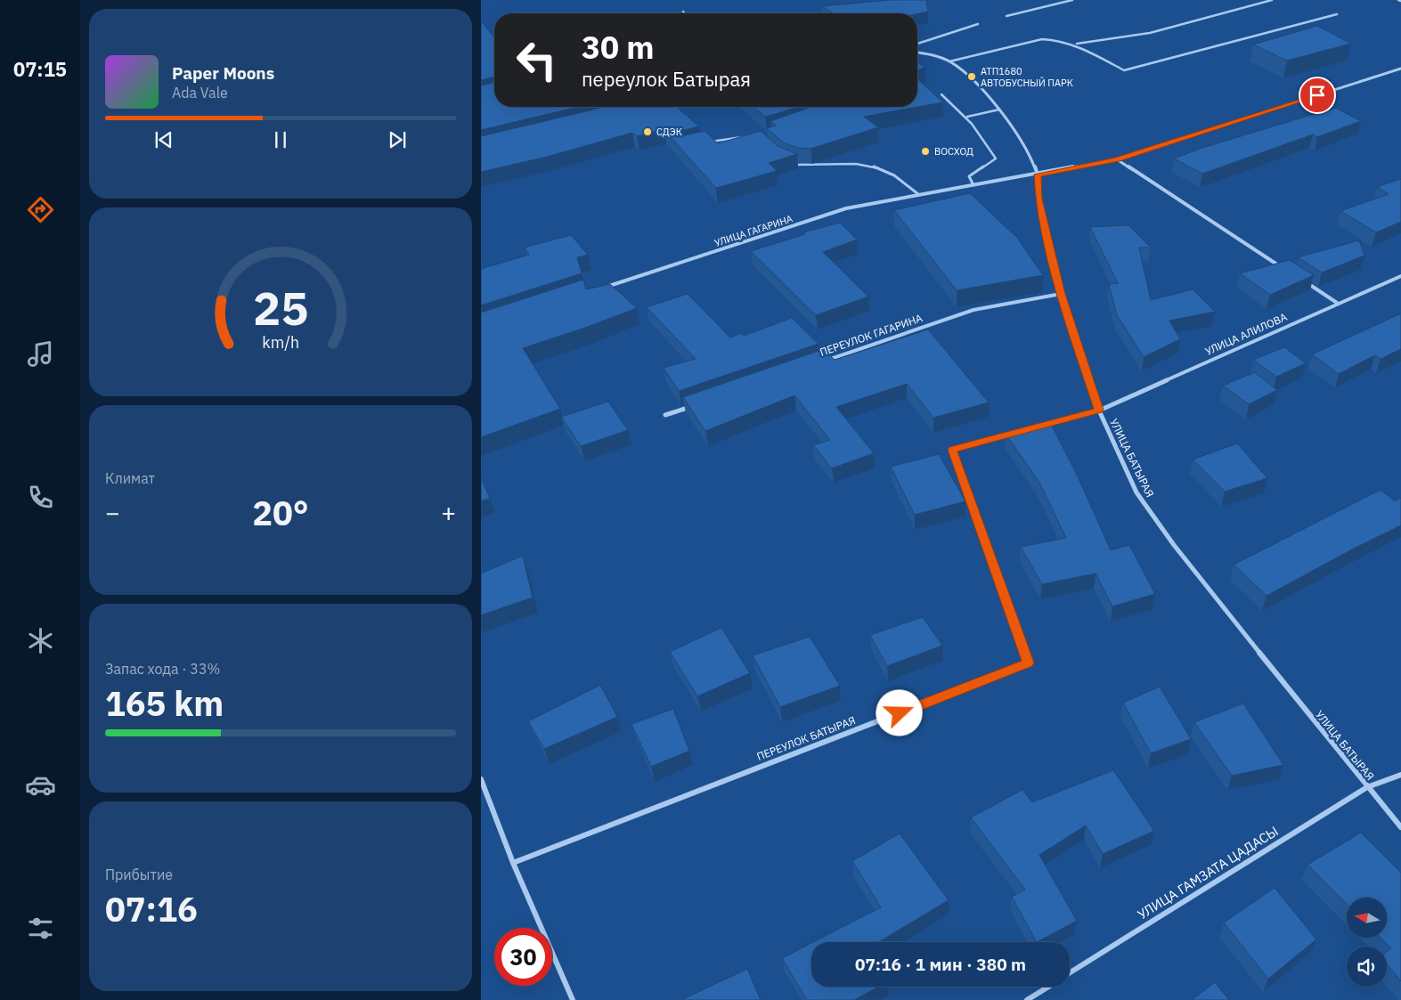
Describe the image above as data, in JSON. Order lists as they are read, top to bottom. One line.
{"streets":{"street":["УЛИЦА ГАГАРИНА","УЛИЦА АЛИЛОВА","ПЕРЕУЛОК ГАГАРИНА","УЛИЦА БАТЫРАЯ","ПЕРЕУЛОК БАТЫРАЯ","УЛИЦА ГАМЗАТА ЦАДАСЫ"]},"crossings":[["УЛИЦА ГАГАРИНА","УЛИЦА БАТЫРАЯ"],["УЛИЦА АЛИЛОВА","УЛИЦА БАТЫРАЯ"],["ПЕРЕУЛОК ГАГАРИНА","УЛИЦА БАТЫРАЯ"],["УЛИЦА БАТЫРАЯ","УЛИЦА ГАМЗАТА ЦАДАСЫ"]],"places":["АТП1680 АВТОБУСНЫЙ ПАРК","СДЭК","ВОСХОД"],"north":"left","page":{"tabs":"07:15","turn":["30 m","переулок Батырая"],"song":["Paper Moons","Ada Vale"],"tile":["Климат",["Запас хода · 33%","165 km"],["Прибытие","07:16"]],"heat":["−","20°","+"],"limit":"30","trip":"07:16 · 1 мин · 380 m","gauge":["25","km/h"]}}
